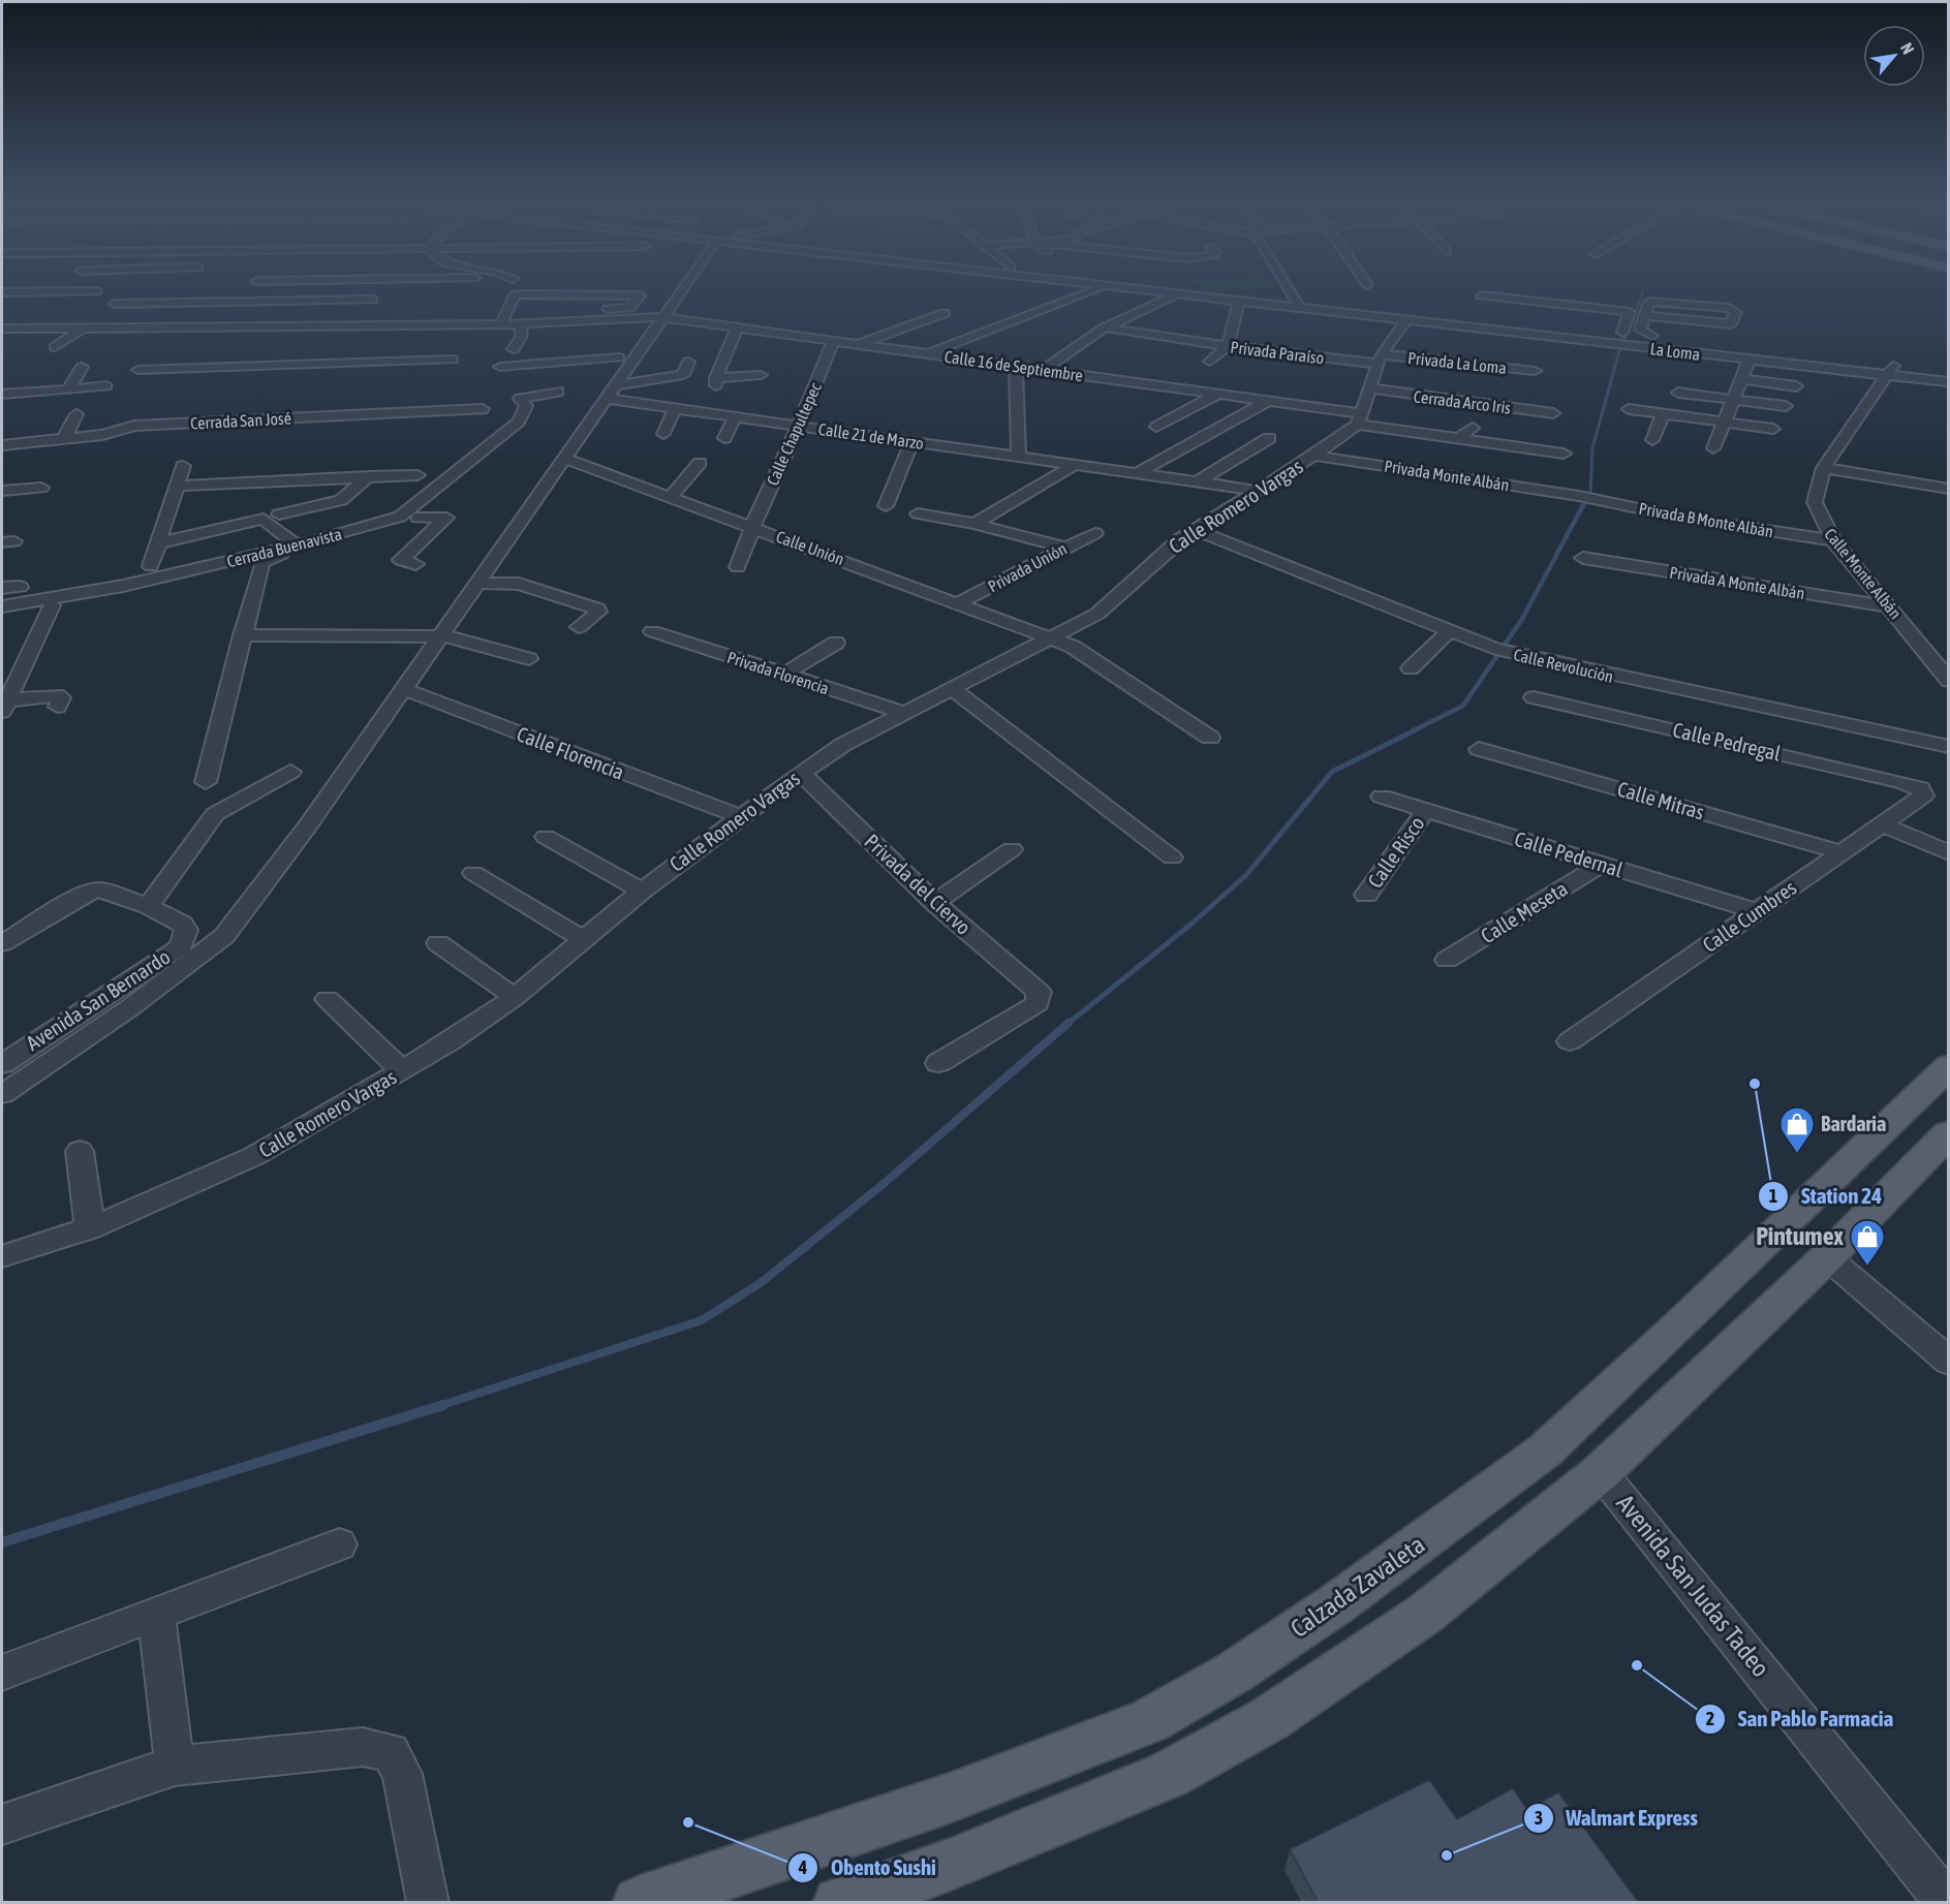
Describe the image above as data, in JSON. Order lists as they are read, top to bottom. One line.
{"streets":{"main road":["Calzada Zavaleta"],"street":["La Loma","Privada Paraíso","Privada La Loma","Calle 16 de Septiembre","Cerrada Arco Iris","Cerrada San José","Calle Chapultepec","Calle 21 de Marzo","Privada Monte Albán","Calle Romero Vargas","Privada B Monte Albán","Cerrada Buenavista","Calle Unión","Privada Unión","Calle Monte Albán","Privada A Monte Albán","Calle Revolución","Privada Florencia","Calle Pedregal","Calle Florencia","Calle Mitras","Calle Risco","Calle Pedernal","Privada del Ciervo","Calle Meseta","Calle Cumbres","Avenida San Bernardo","Avenida San Judas Tadeo"]},"crossings":[["La Loma","Calle Monte Albán"],["Privada Paraíso","Privada La Loma"],["Calle 16 de Septiembre","Calle Chapultepec"],["Calle 16 de Septiembre","Calle Romero Vargas"],["Calle Chapultepec","Calle 21 de Marzo"],["Calle Chapultepec","Calle Unión"],["Calle 21 de Marzo","Calle Romero Vargas"],["Privada Monte Albán","Calle Romero Vargas"],["Privada Monte Albán","Privada B Monte Albán"],["Calle Romero Vargas","Calle Unión"],["Calle Romero Vargas","Calle Revolución"],["Calle Romero Vargas","Privada Florencia"],["Calle Romero Vargas","Calle Florencia"],["Calle Romero Vargas","Privada del Ciervo"],["Privada B Monte Albán","Calle Monte Albán"],["Calle Unión","Privada Unión"],["Calle Monte Albán","Privada A Monte Albán"],["Calle Pedregal","Calle Cumbres"],["Calle Mitras","Calle Cumbres"],["Calle Risco","Calle Pedernal"],["Calle Pedernal","Calle Meseta"],["Calle Pedernal","Calle Cumbres"]],"places":{"other":["Station 24","San Pablo Farmacia","Obento Sushi","Walmart Express"],"shop":["Bardaria","Pintumex"]},"north":"top right"}
